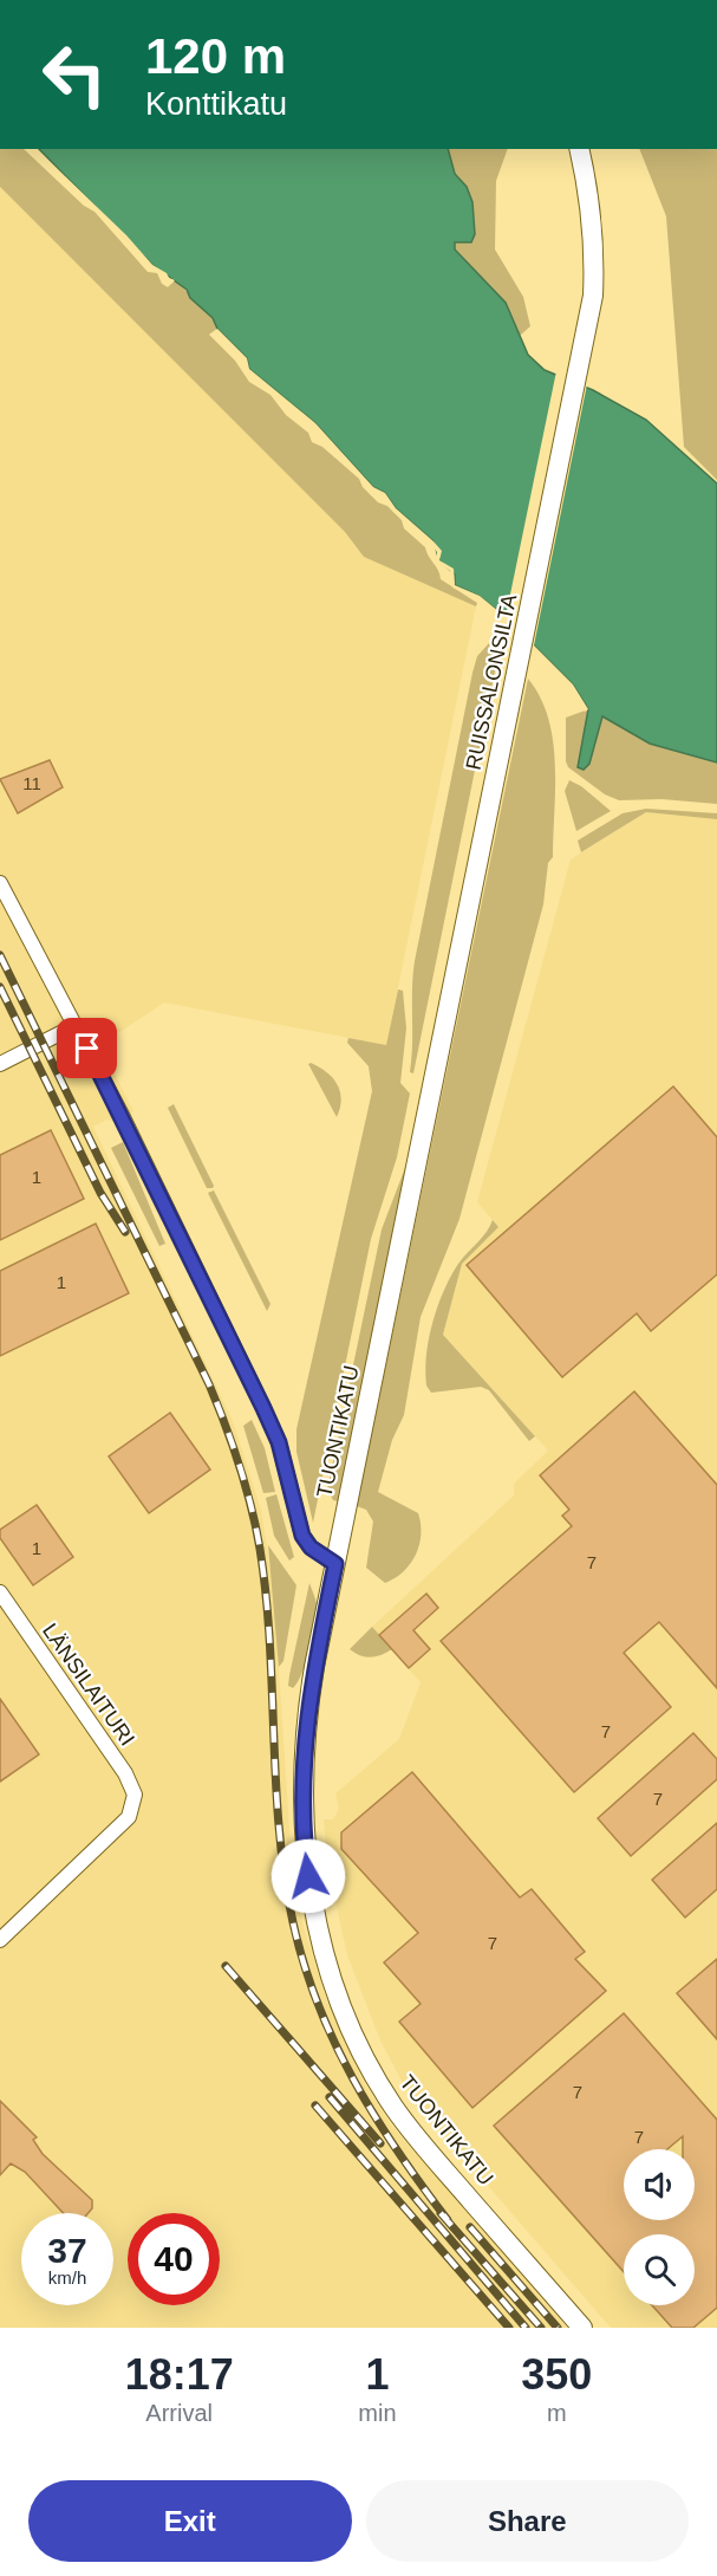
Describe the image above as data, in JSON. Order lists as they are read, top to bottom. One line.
{"streets":{"street":["RUISSALONSILTA","TUONTIKATU","LÄNSILAITURI"]},"crossings":[["RUISSALONSILTA","TUONTIKATU"]],"house_numbers":["11","1","1","1","7","7","7","7","7","7"],"page":{"turn":["120 m","Konttikatu"],"speed":"37 km/h","limit":"40","eta":["18:17","Arrival","1","min","350","m"],"buttons":["Exit","Share"]}}
